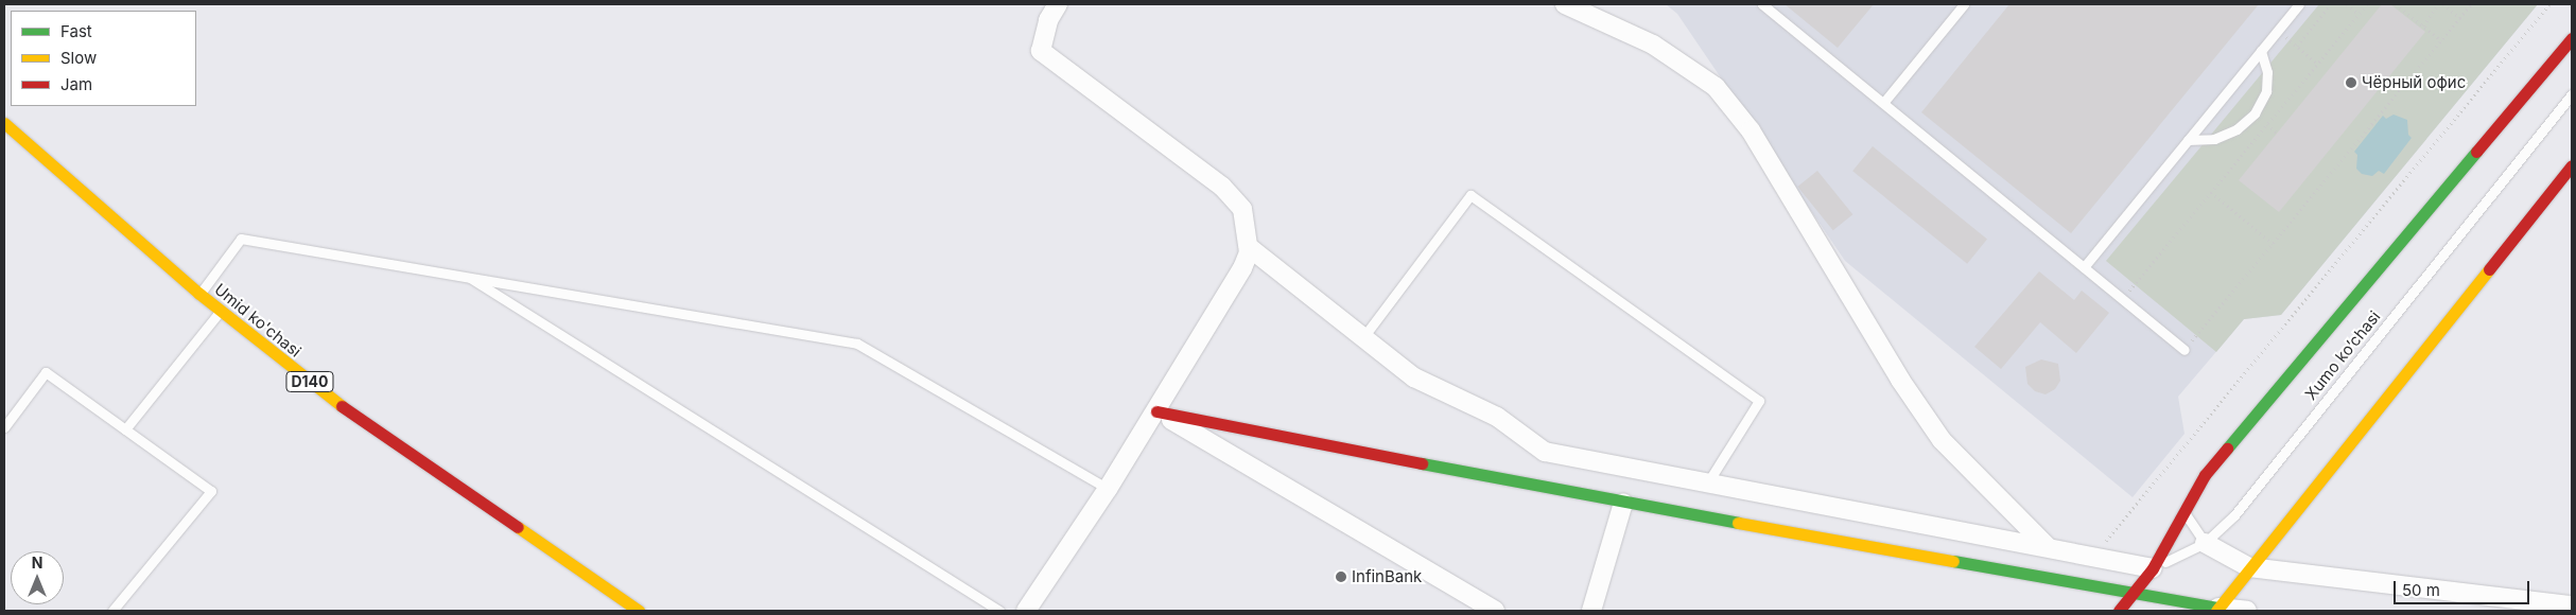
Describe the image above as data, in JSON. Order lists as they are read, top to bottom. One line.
{"streets":{"main road":["Umid ko'chasi","Xumo ko’chasi","D140"]},"places":["Чёрный офис","InfinBank"],"legend":["Fast","Slow","Jam"],"scale_bar":"50 m","north":"top"}
